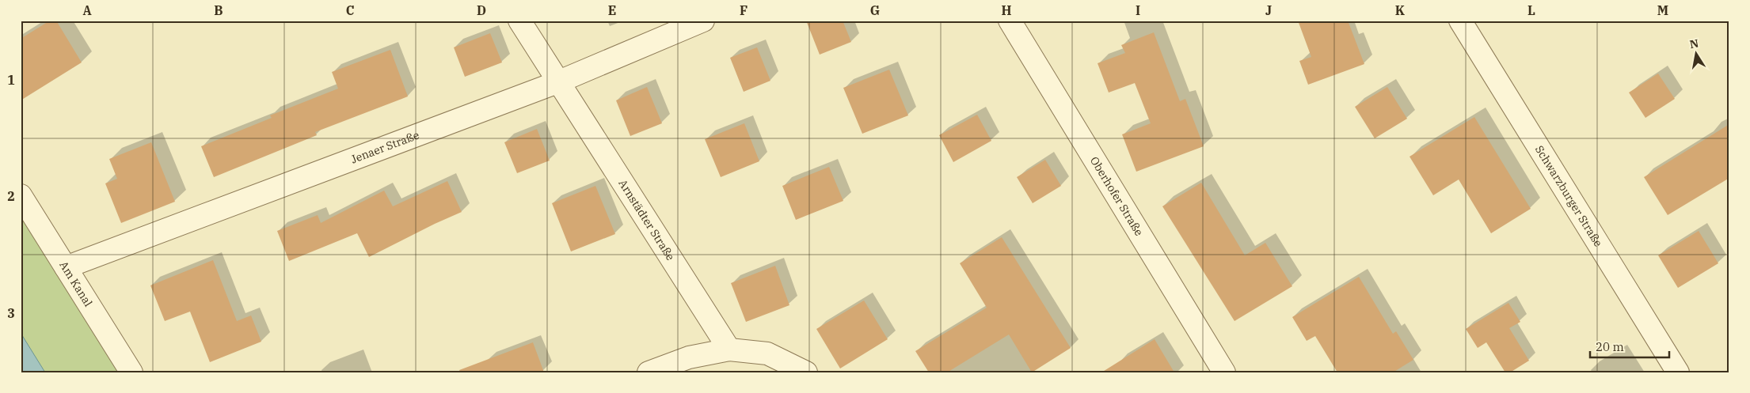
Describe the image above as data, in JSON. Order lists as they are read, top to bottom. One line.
{"streets":{"street":["Jenaer Straße","Oberhofer Straße","Schwarzburger Straße","Arnstädter Straße","Am Kanal"]},"crossings":[["Jenaer Straße","Arnstädter Straße"],["Jenaer Straße","Am Kanal"]],"scale_bar":"20 m","north":"top","grid":{"columns":["A","B","C","D","E","F","G","H","I","J","K","L","M"],"rows":["1","2","3"]}}
